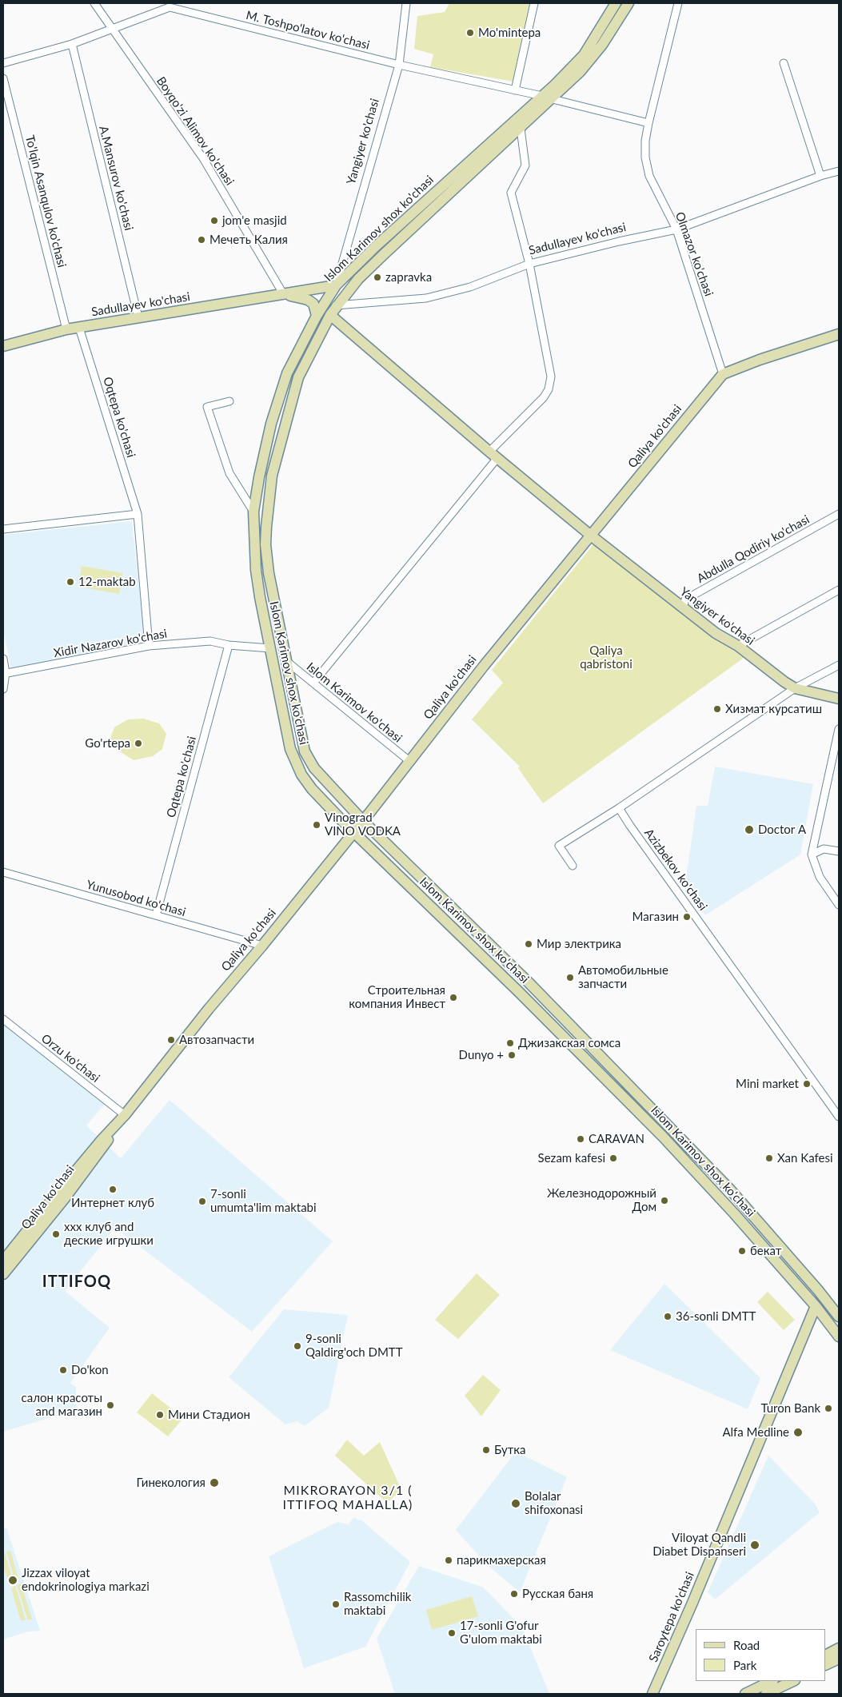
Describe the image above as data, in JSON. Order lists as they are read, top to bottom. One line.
{"streets":{"main road":["Yangiyer ko'chasi","Islom Karimov shox ko'chasi","Sadullayev ko'chasi","Qaliya ko'chasi","Saroytepa ko'chasi"],"street":["M. Toshpo'latov ko'chasi","Boyqo'zi Alimov ko'chasi","A.Mansurov ko'chasi","To'lqin Asanqulov ko'chasi","Olmazor ko'chasi","Oqtepa ko'chasi","Abdulla Qodiriy ko'chasi","Xidir Nazarov ko'chasi","Islom Karimov ko'chasi","Azizbekov ko'chasi","Yunusobod ko'chasi","Orzu ko'chasi"]},"crossings":[["M. Toshpo'latov ko'chasi","Boyqo'zi Alimov ko'chasi"],["M. Toshpo'latov ko'chasi","Yangiyer ko'chasi"],["M. Toshpo'latov ko'chasi","A.Mansurov ko'chasi"],["M. Toshpo'latov ko'chasi","Islom Karimov shox ko'chasi"],["Boyqo'zi Alimov ko'chasi","Sadullayev ko'chasi"],["Yangiyer ko'chasi","Islom Karimov shox ko'chasi"],["Yangiyer ko'chasi","Sadullayev ko'chasi"],["Yangiyer ko'chasi","Qaliya ko'chasi"],["Yangiyer ko'chasi","Abdulla Qodiriy ko'chasi"],["A.Mansurov ko'chasi","Sadullayev ko'chasi"],["To'lqin Asanqulov ko'chasi","Sadullayev ko'chasi"],["Islom Karimov shox ko'chasi","Sadullayev ko'chasi"],["Islom Karimov shox ko'chasi","Qaliya ko'chasi"],["Islom Karimov shox ko'chasi","Xidir Nazarov ko'chasi"],["Islom Karimov shox ko'chasi","Islom Karimov ko'chasi"],["Islom Karimov shox ko'chasi","Saroytepa ko'chasi"],["Sadullayev ko'chasi","Olmazor ko'chasi"],["Sadullayev ko'chasi","Oqtepa ko'chasi"],["Olmazor ko'chasi","Qaliya ko'chasi"],["Oqtepa ko'chasi","Xidir Nazarov ko'chasi"],["Oqtepa ko'chasi","Yunusobod ko'chasi"],["Qaliya ko'chasi","Islom Karimov ko'chasi"],["Qaliya ko'chasi","Yunusobod ko'chasi"],["Qaliya ko'chasi","Orzu ko'chasi"]],"districts":["ITTIFOQ","MIKRORAYON 3/1 ( ITTIFOQ MAHALLA)"],"parks":["Qaliya qabristoni"],"places":["Mo'mintepa","jom'e masjid","Мечеть Калия","zapravka","12-maktab","Хизмат курсатиш","Go'rtepa","Vinograd VINO VODKA","Doctor A","Магазин","Мир электрика","Автомобильные запчасти","Строительная компания Инвест","Автозапчасти","Джизакская сомса","Dunyo +","Mini market","CARAVAN","Sezam kafesi","Xan Kafesi","Интернет клуб","Железнодорожный Дом","7-sonli umumta'lim maktabi","ххх клуб and деские игрушки","бекат","36-sonli DMTT","9-sonli Qaldirg'och DMTT","Do'kon","салон красоты and магазин","Turon Bank","Мини Стадион","Alfa Medline","Бутка","Гинекология","Bolalar shifoxonasi","Viloyat Qandli Diabet Dispanseri","парикмахерская","Jizzax viloyat endokrinologiya markazi","Русская баня","Rassomchilik maktabi","17-sonli G'ofur G'ulom maktabi"],"legend":["Road","Park"]}
